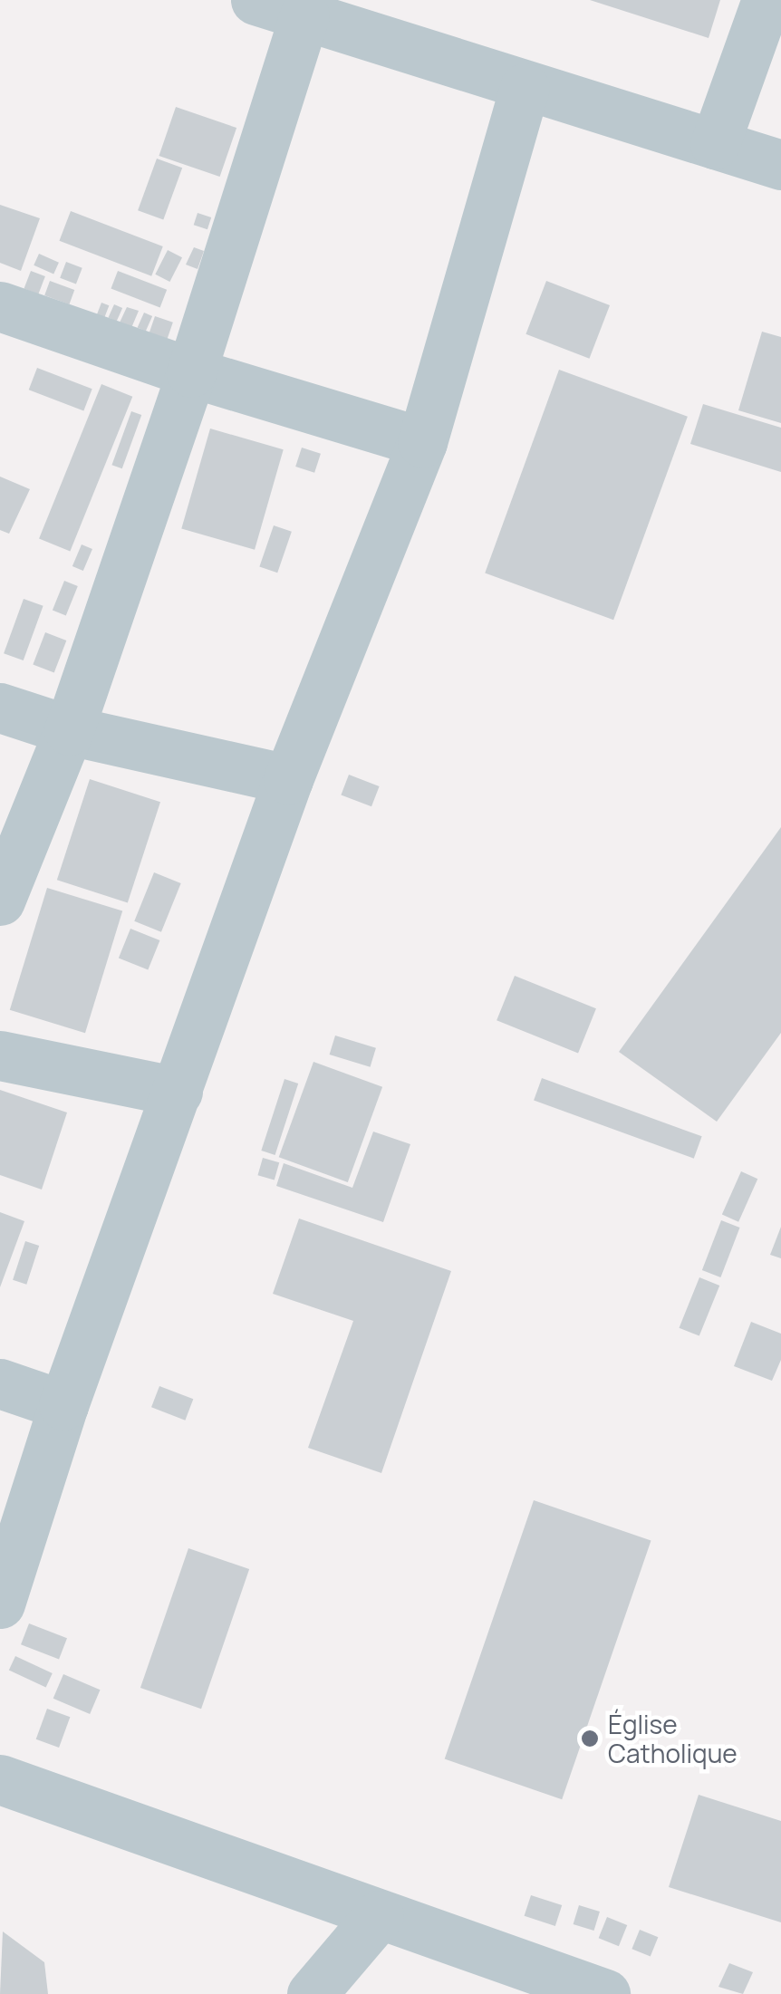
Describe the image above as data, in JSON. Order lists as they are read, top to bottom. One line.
{"places":["Église Catholique"]}
